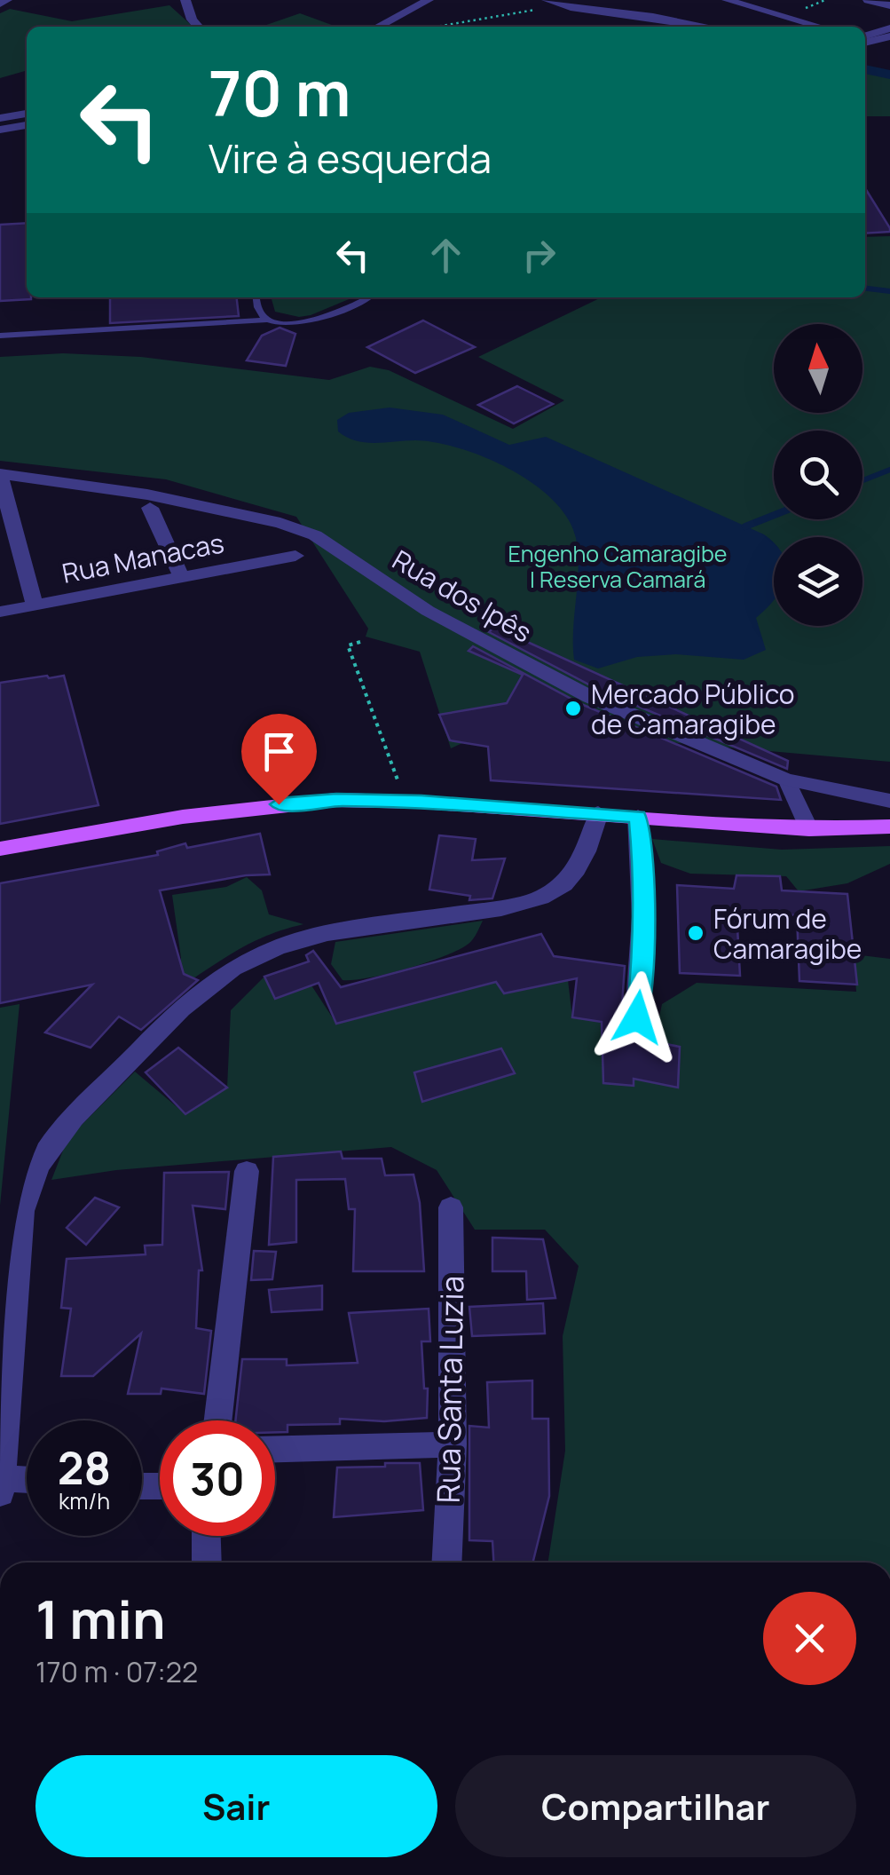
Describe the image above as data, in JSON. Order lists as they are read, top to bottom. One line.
{"streets":{"street":["Rua Manacas","Rua dos Ipês","Rua Santa Luzia"]},"parks":["Engenho Camaragibe | Reserva Camará"],"places":["Mercado Público de Camaragibe","Fórum de Camaragibe"],"north":"top","page":{"turn":["70 m","Vire à esquerda"],"speed":"28 km/h","limit":"30","heading":["1 min","170 m · 07:22"],"buttons":["Sair","Compartilhar"]}}
